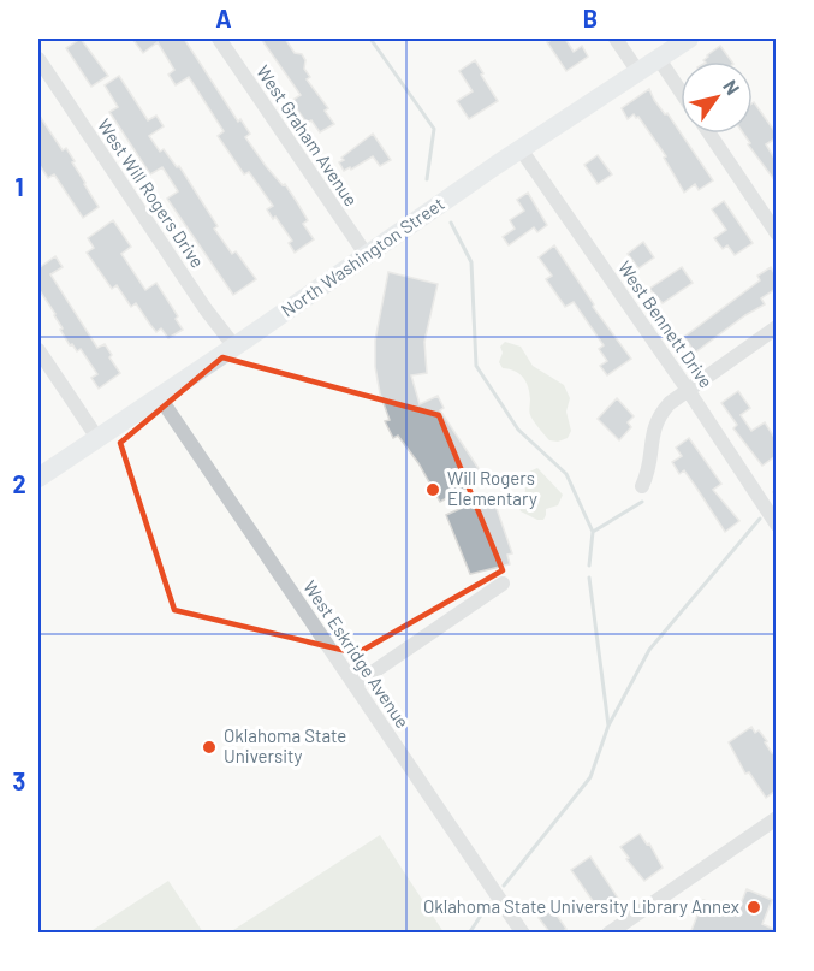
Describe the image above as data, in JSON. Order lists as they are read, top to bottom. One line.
{"streets":{"main road":["North Washington Street"],"street":["West Graham Avenue","West Will Rogers Drive","West Bennett Drive","West Eskridge Avenue"]},"crossings":[["West Graham Avenue","North Washington Street"],["West Will Rogers Drive","North Washington Street"],["North Washington Street","West Bennett Drive"],["North Washington Street","West Eskridge Avenue"]],"places":["Will Rogers Elementary","Oklahoma State University","Oklahoma State University Library Annex"],"north":"top right","grid":{"columns":["A","B"],"rows":["1","2","3"]}}
